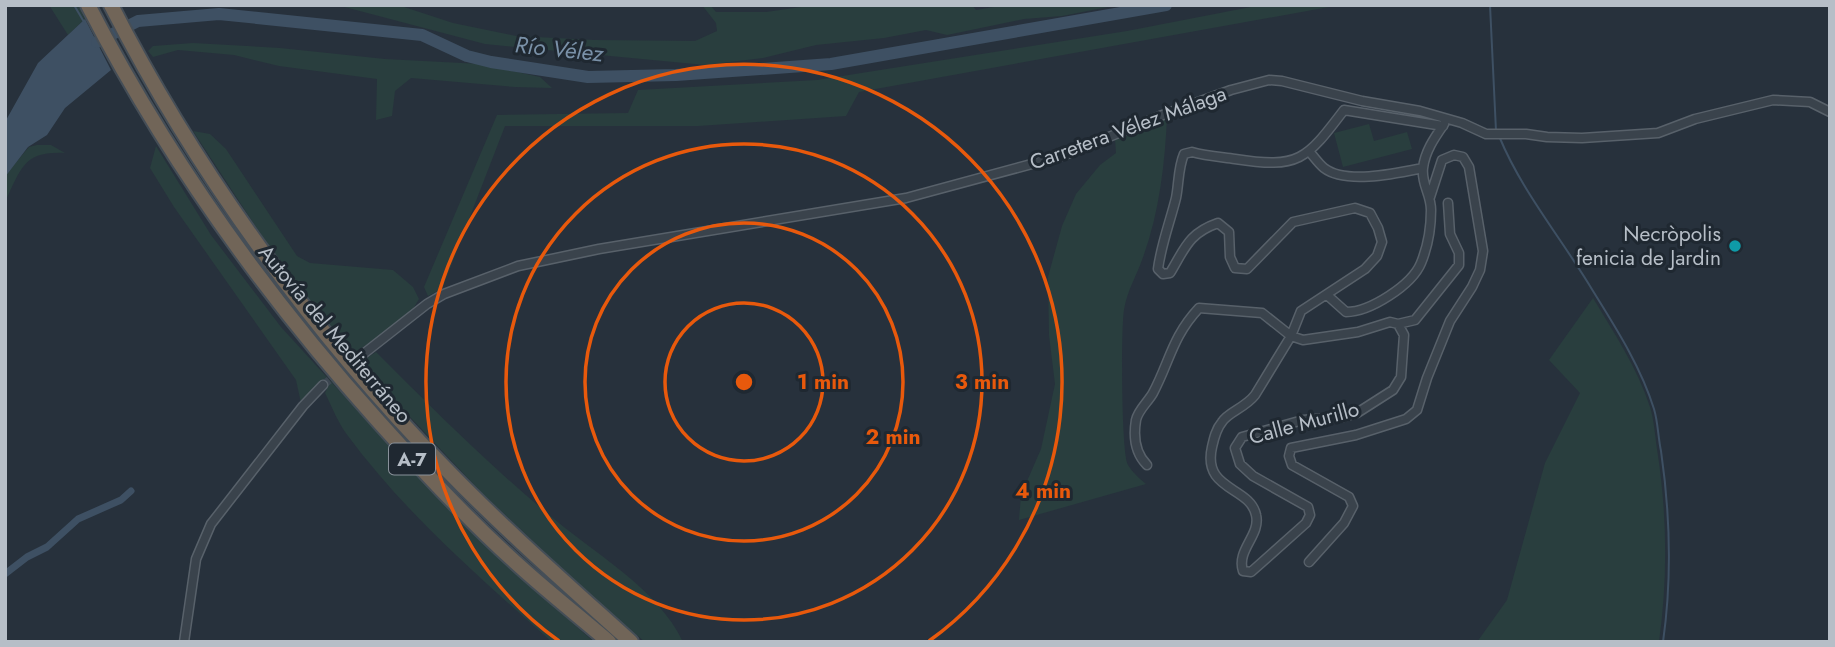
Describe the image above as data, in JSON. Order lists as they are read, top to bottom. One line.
{"streets":{"highway":["Autovía del Mediterráneo","A-7"],"street":["Carretera Vélez Málaga","Calle Murillo"]},"water":["Río Vélez"],"places":["Necròpolis fenicia de Jardin"],"rings":["1 min","3 min","2 min","4 min"]}
